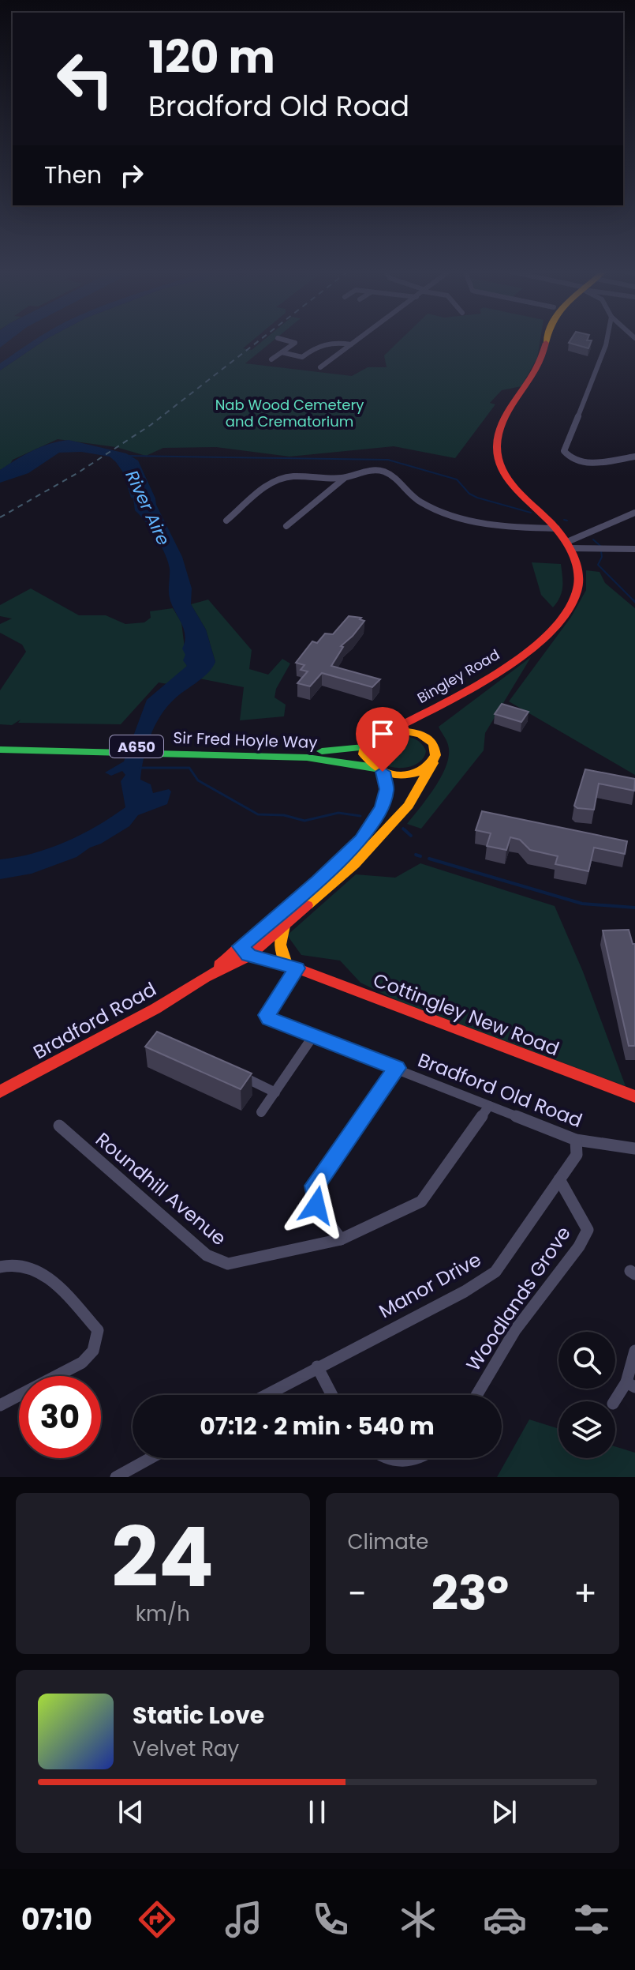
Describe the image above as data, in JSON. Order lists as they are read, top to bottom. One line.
{"streets":{"main road":["Bingley Road","Sir Fred Hoyle Way","A650","Cottingley New Road","Bradford Road"],"street":["Bradford Old Road","Roundhill Avenue","Manor Drive","Woodlands Grove"]},"crossings":[["Bingley Road","Sir Fred Hoyle Way"],["Bingley Road","A650"],["Bingley Road","Bradford Road"],["Sir Fred Hoyle Way","A650"],["Sir Fred Hoyle Way","Bradford Road"],["A650","Bradford Road"],["Cottingley New Road","Bradford Road"],["Cottingley New Road","Bradford Old Road"],["Bradford Old Road","Roundhill Avenue"],["Bradford Old Road","Manor Drive"],["Manor Drive","Woodlands Grove"]],"water":["River Aire"],"parks":["Nab Wood Cemetery and Crematorium"],"page":{"turn":["120 m","Bradford Old Road"],"then":"Then","limit":"30","trip":"07:12 · 2 min · 540 m","tile":[["24","km/h"],"Climate"],"heat":["−","23°","+"],"song":["Static Love","Velvet Ray"],"tabs":"07:10"}}
